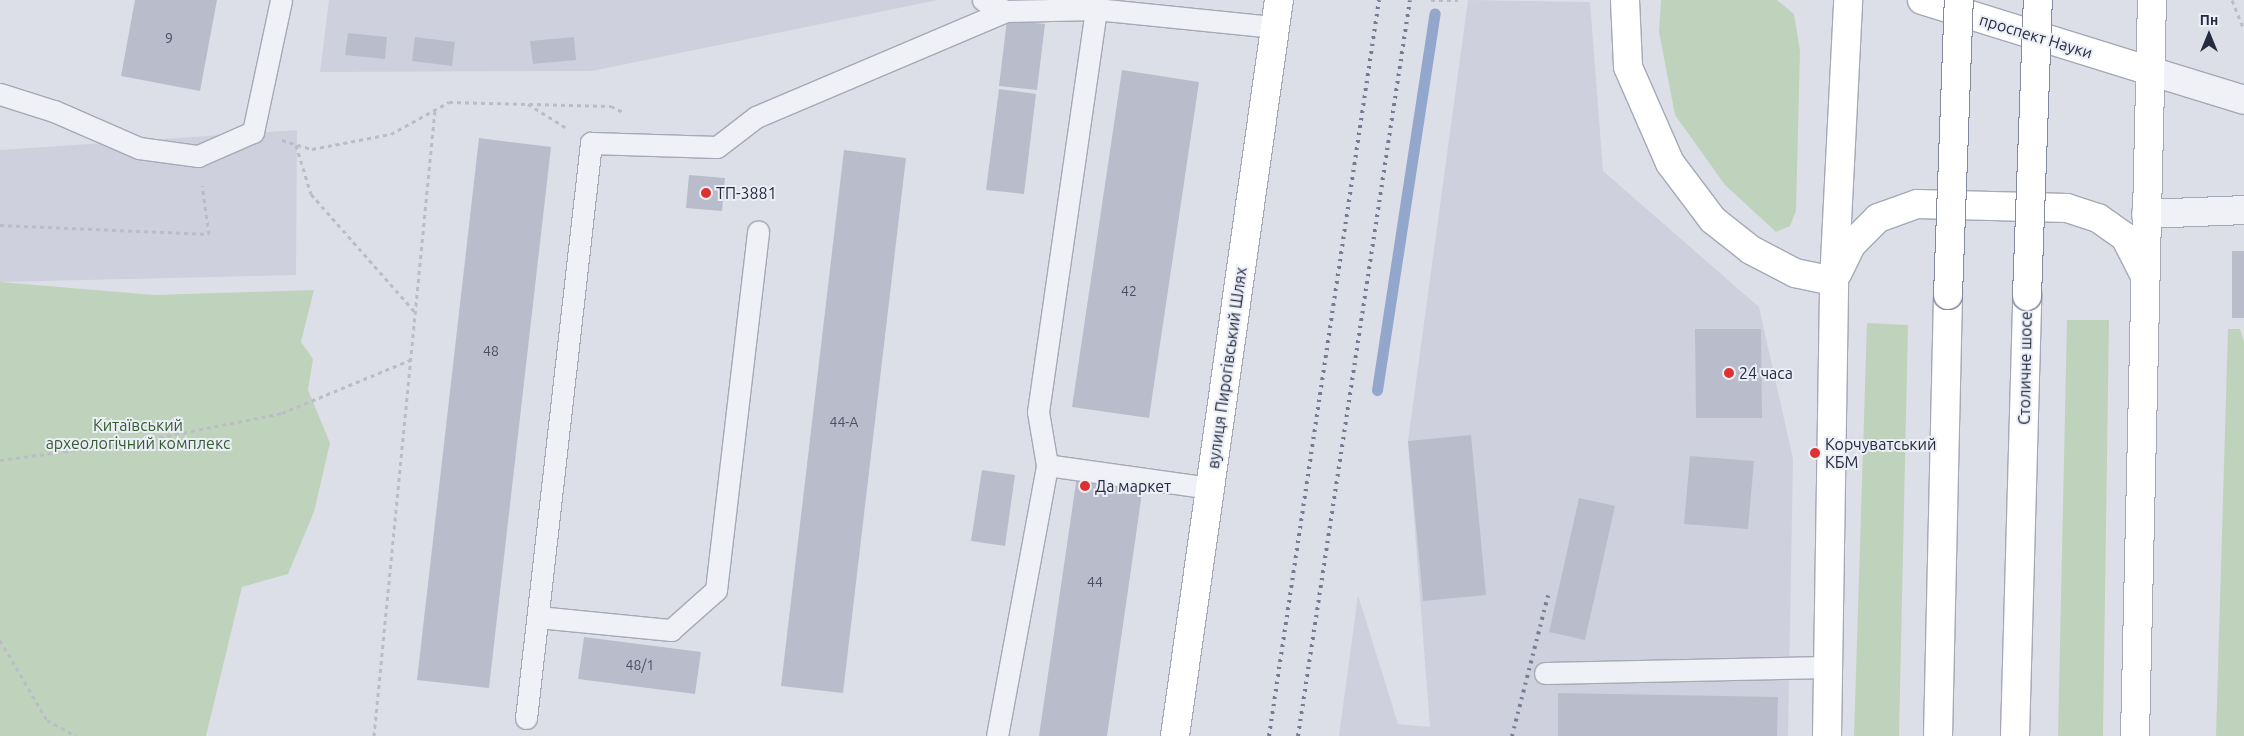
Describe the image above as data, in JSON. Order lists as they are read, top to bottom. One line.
{"streets":{"main road":["проспект Науки","вулиця Пирогівський Шлях","Столичне шосе"]},"parks":["Китаївський археологічний комплекс"],"places":["ТП-3881","24 часа","Корчуватський КБМ","Да маркет"],"house_numbers":["9","42","48","44-А","44","48/1"],"north":"top"}
